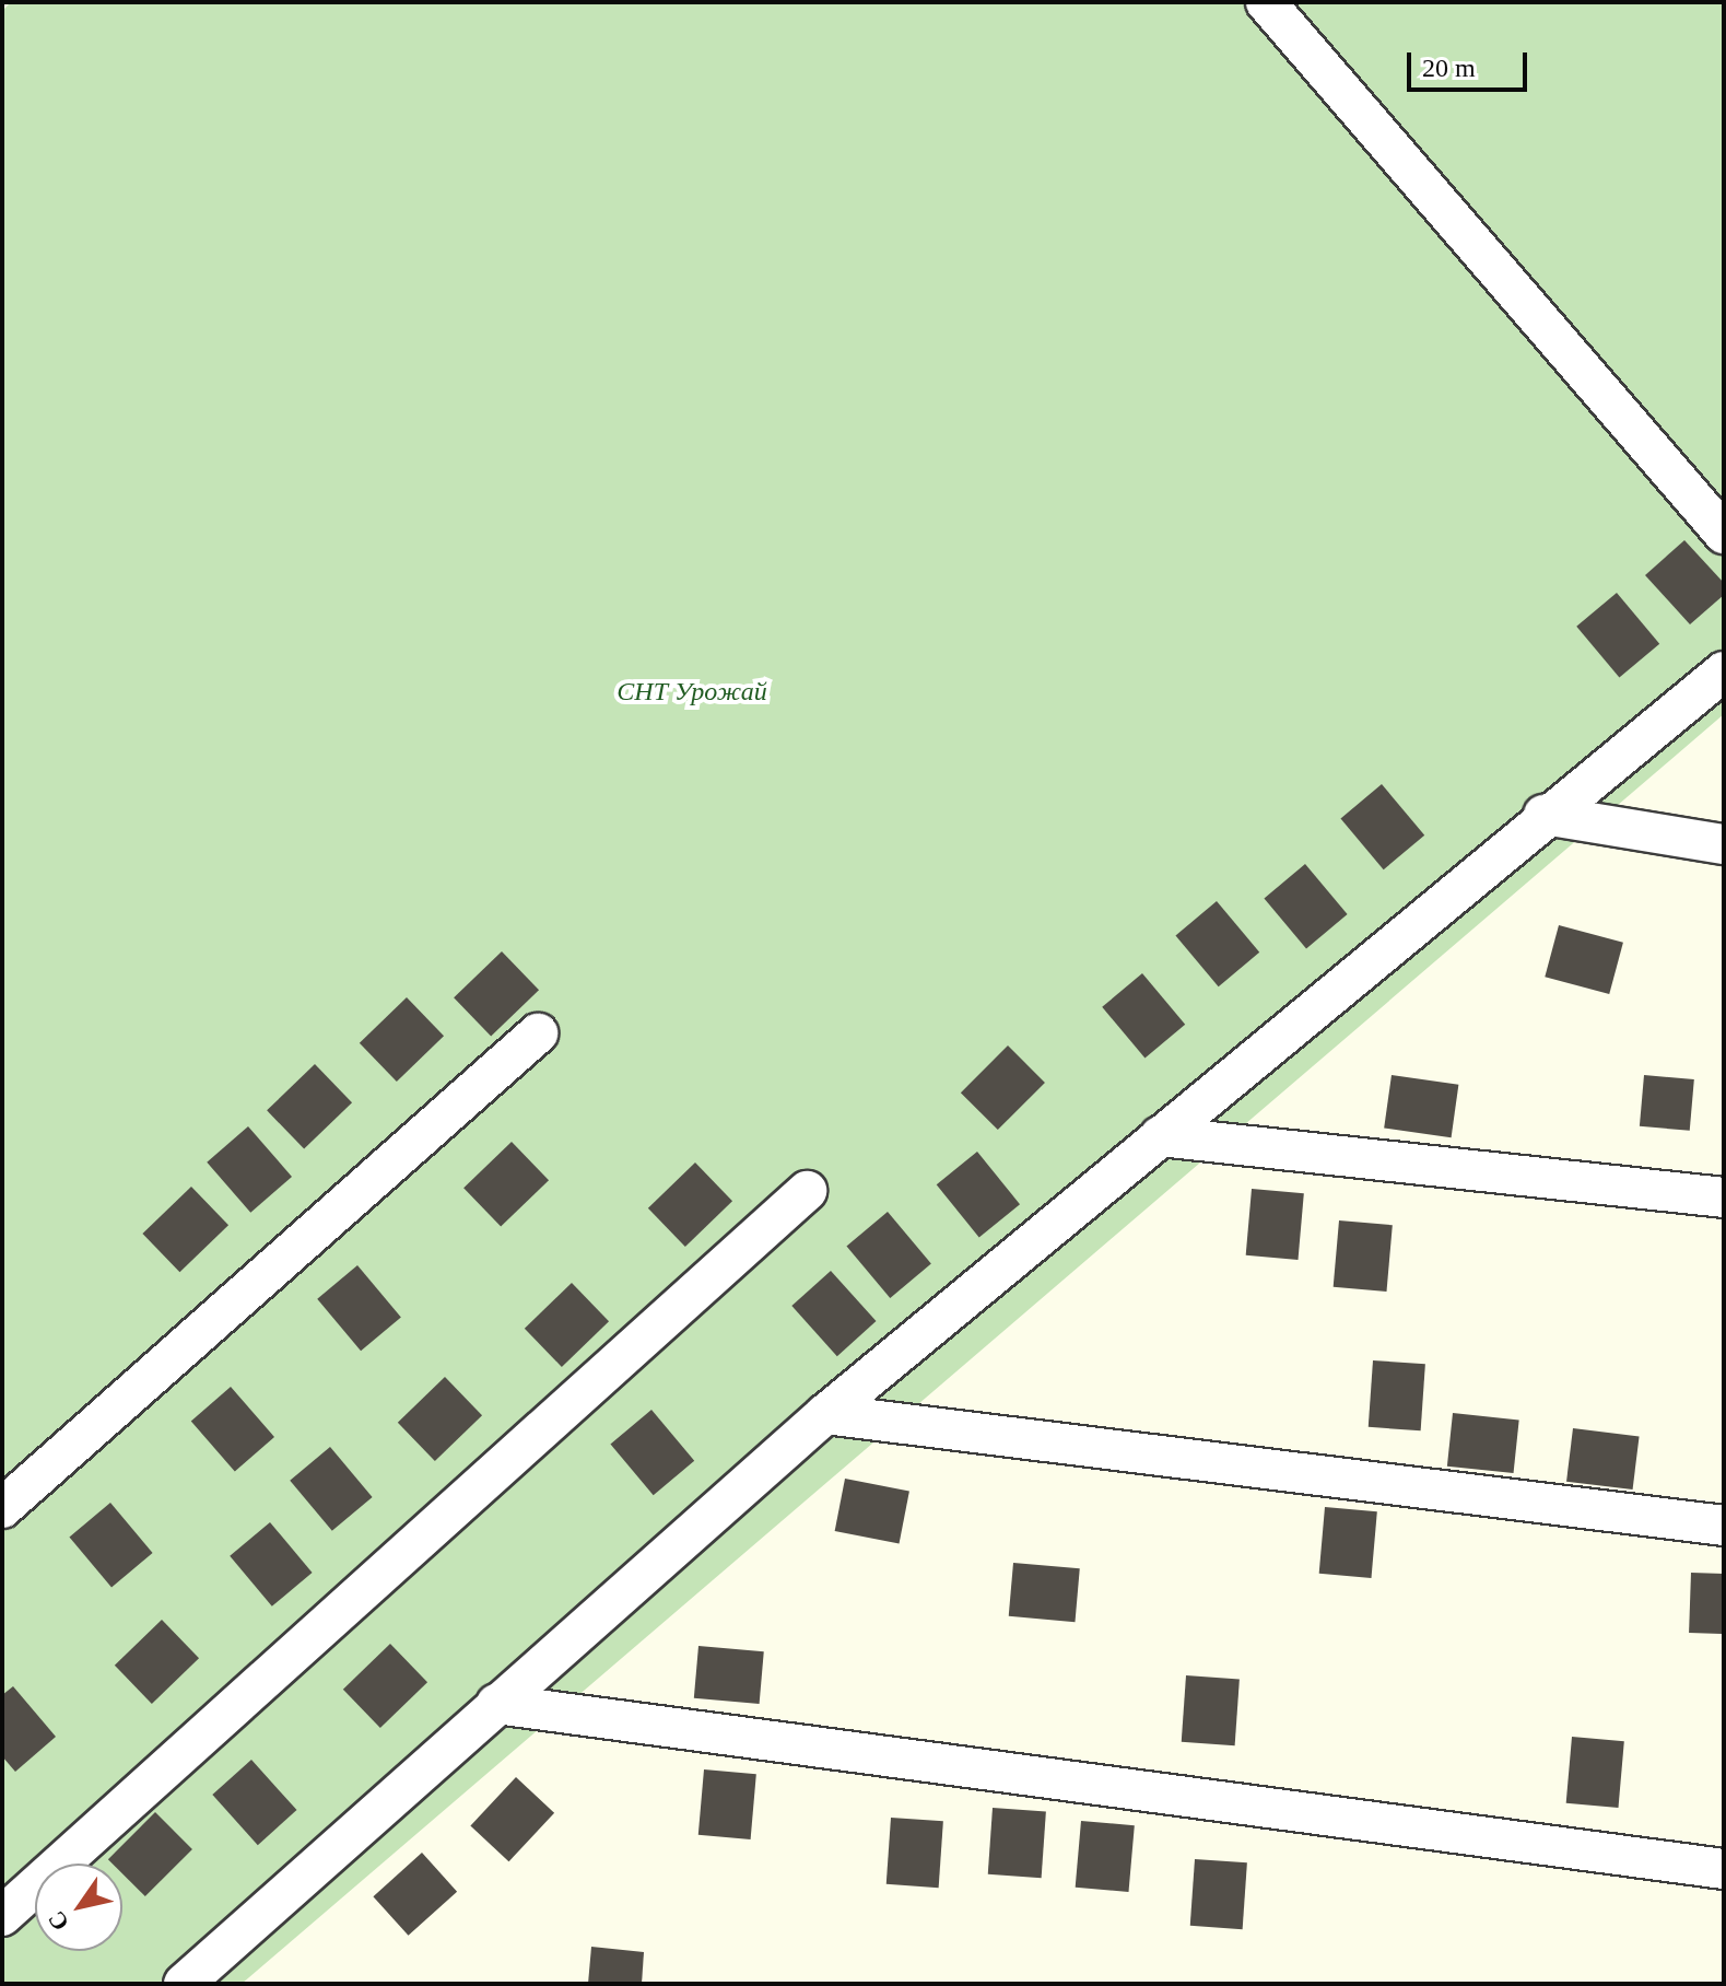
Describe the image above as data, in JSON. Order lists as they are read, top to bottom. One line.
{"parks":["СНТ Урожай"],"scale_bar":"20 m","north":"bottom left"}
